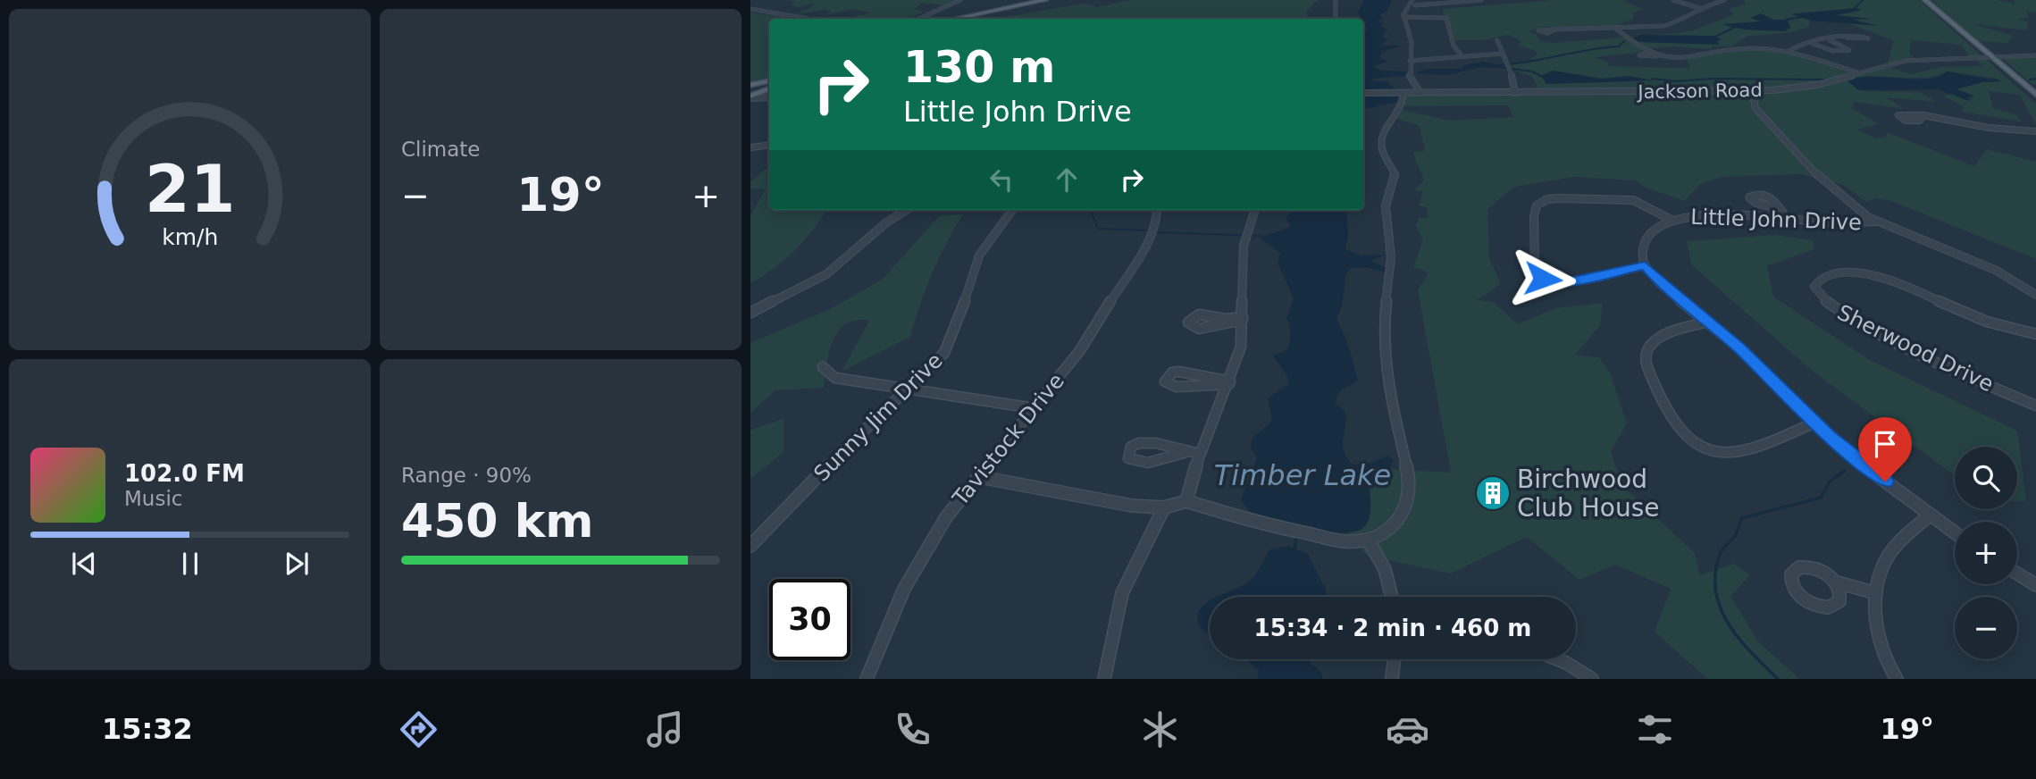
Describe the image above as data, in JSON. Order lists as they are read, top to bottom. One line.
{"streets":{"street":["Jackson Road","Little John Drive","Sherwood Drive","Sunny Jim Drive","Tavistock Drive"]},"water":["Timber Lake"],"places":{"building":["Birchwood Club House"]},"page":{"tile":["Climate",["Range · 90%","450 km"]],"turn":["130 m","Little John Drive"],"heat":["−","19°","+"],"map_buttons":["+","−"],"song":["102.0 FM","Music"],"limit":"30","trip":"15:34 · 2 min · 460 m","tabs":["15:32","19°"],"gauge":["21","km/h"]}}
